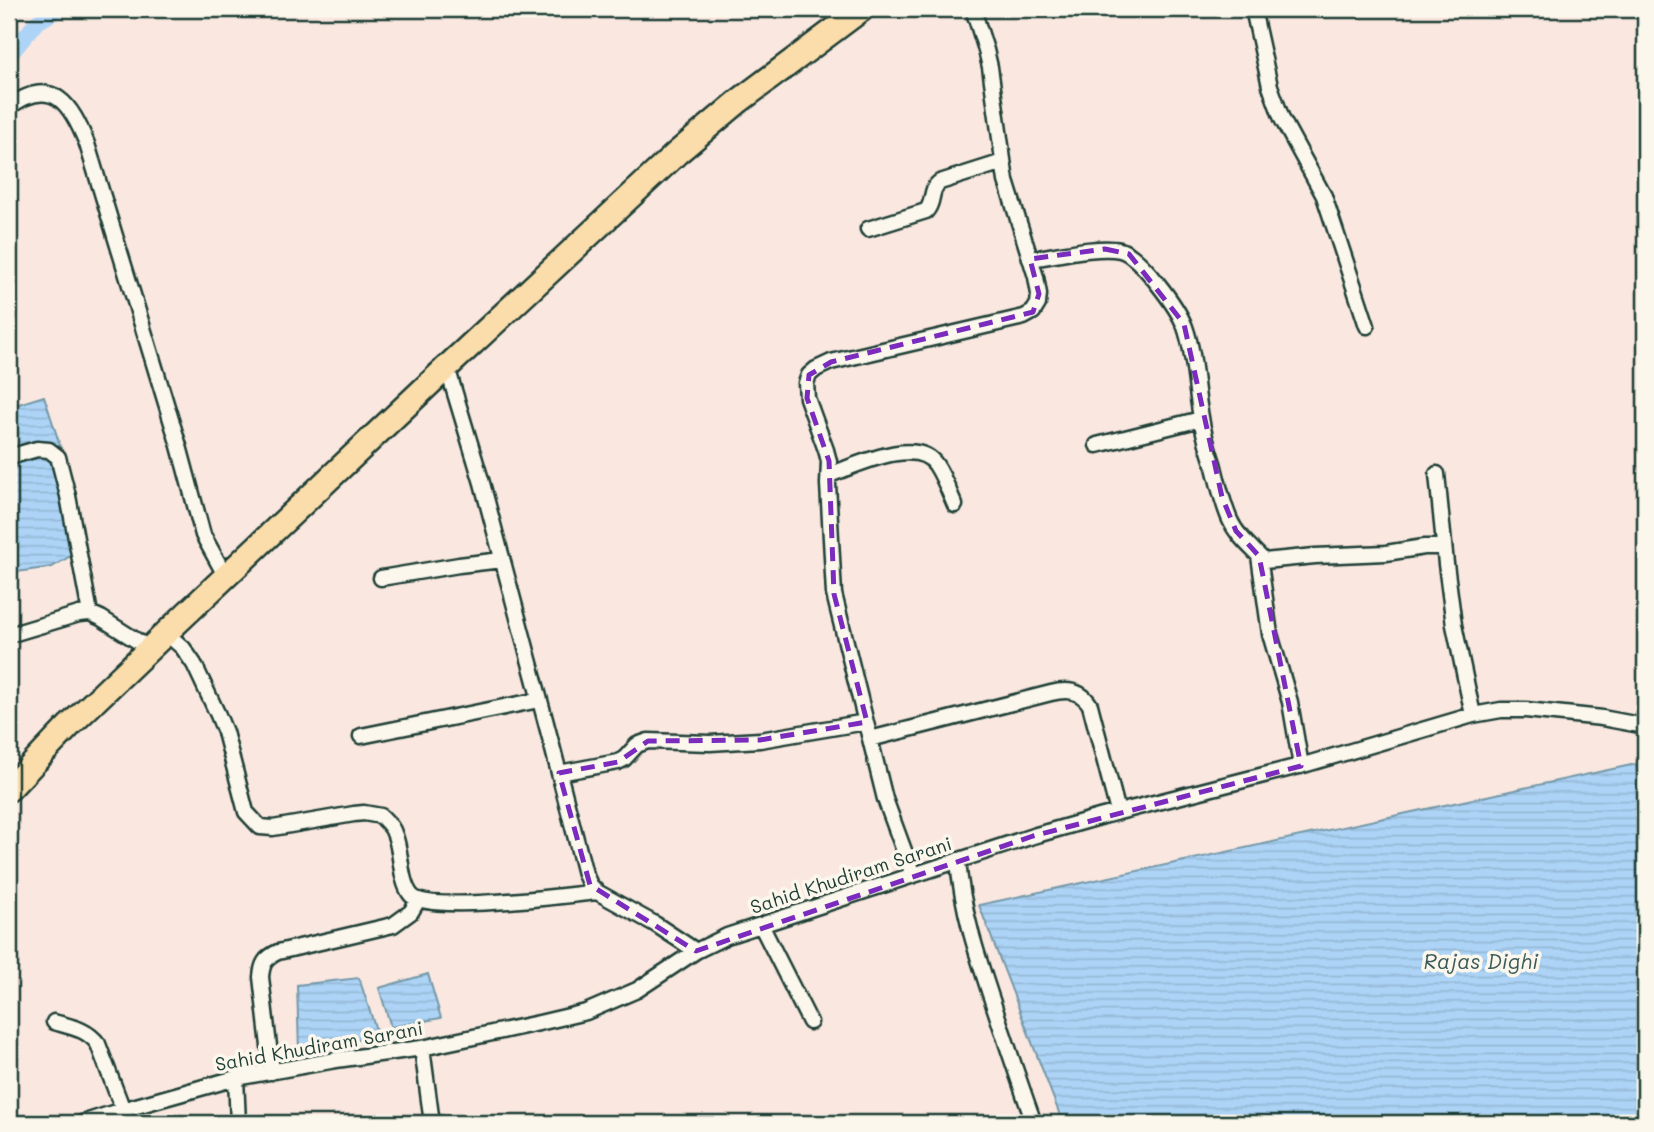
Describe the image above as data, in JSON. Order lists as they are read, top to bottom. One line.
{"streets":{"street":["Sahid Khudiram Sarani"]},"water":["Rajas Dighi"]}
